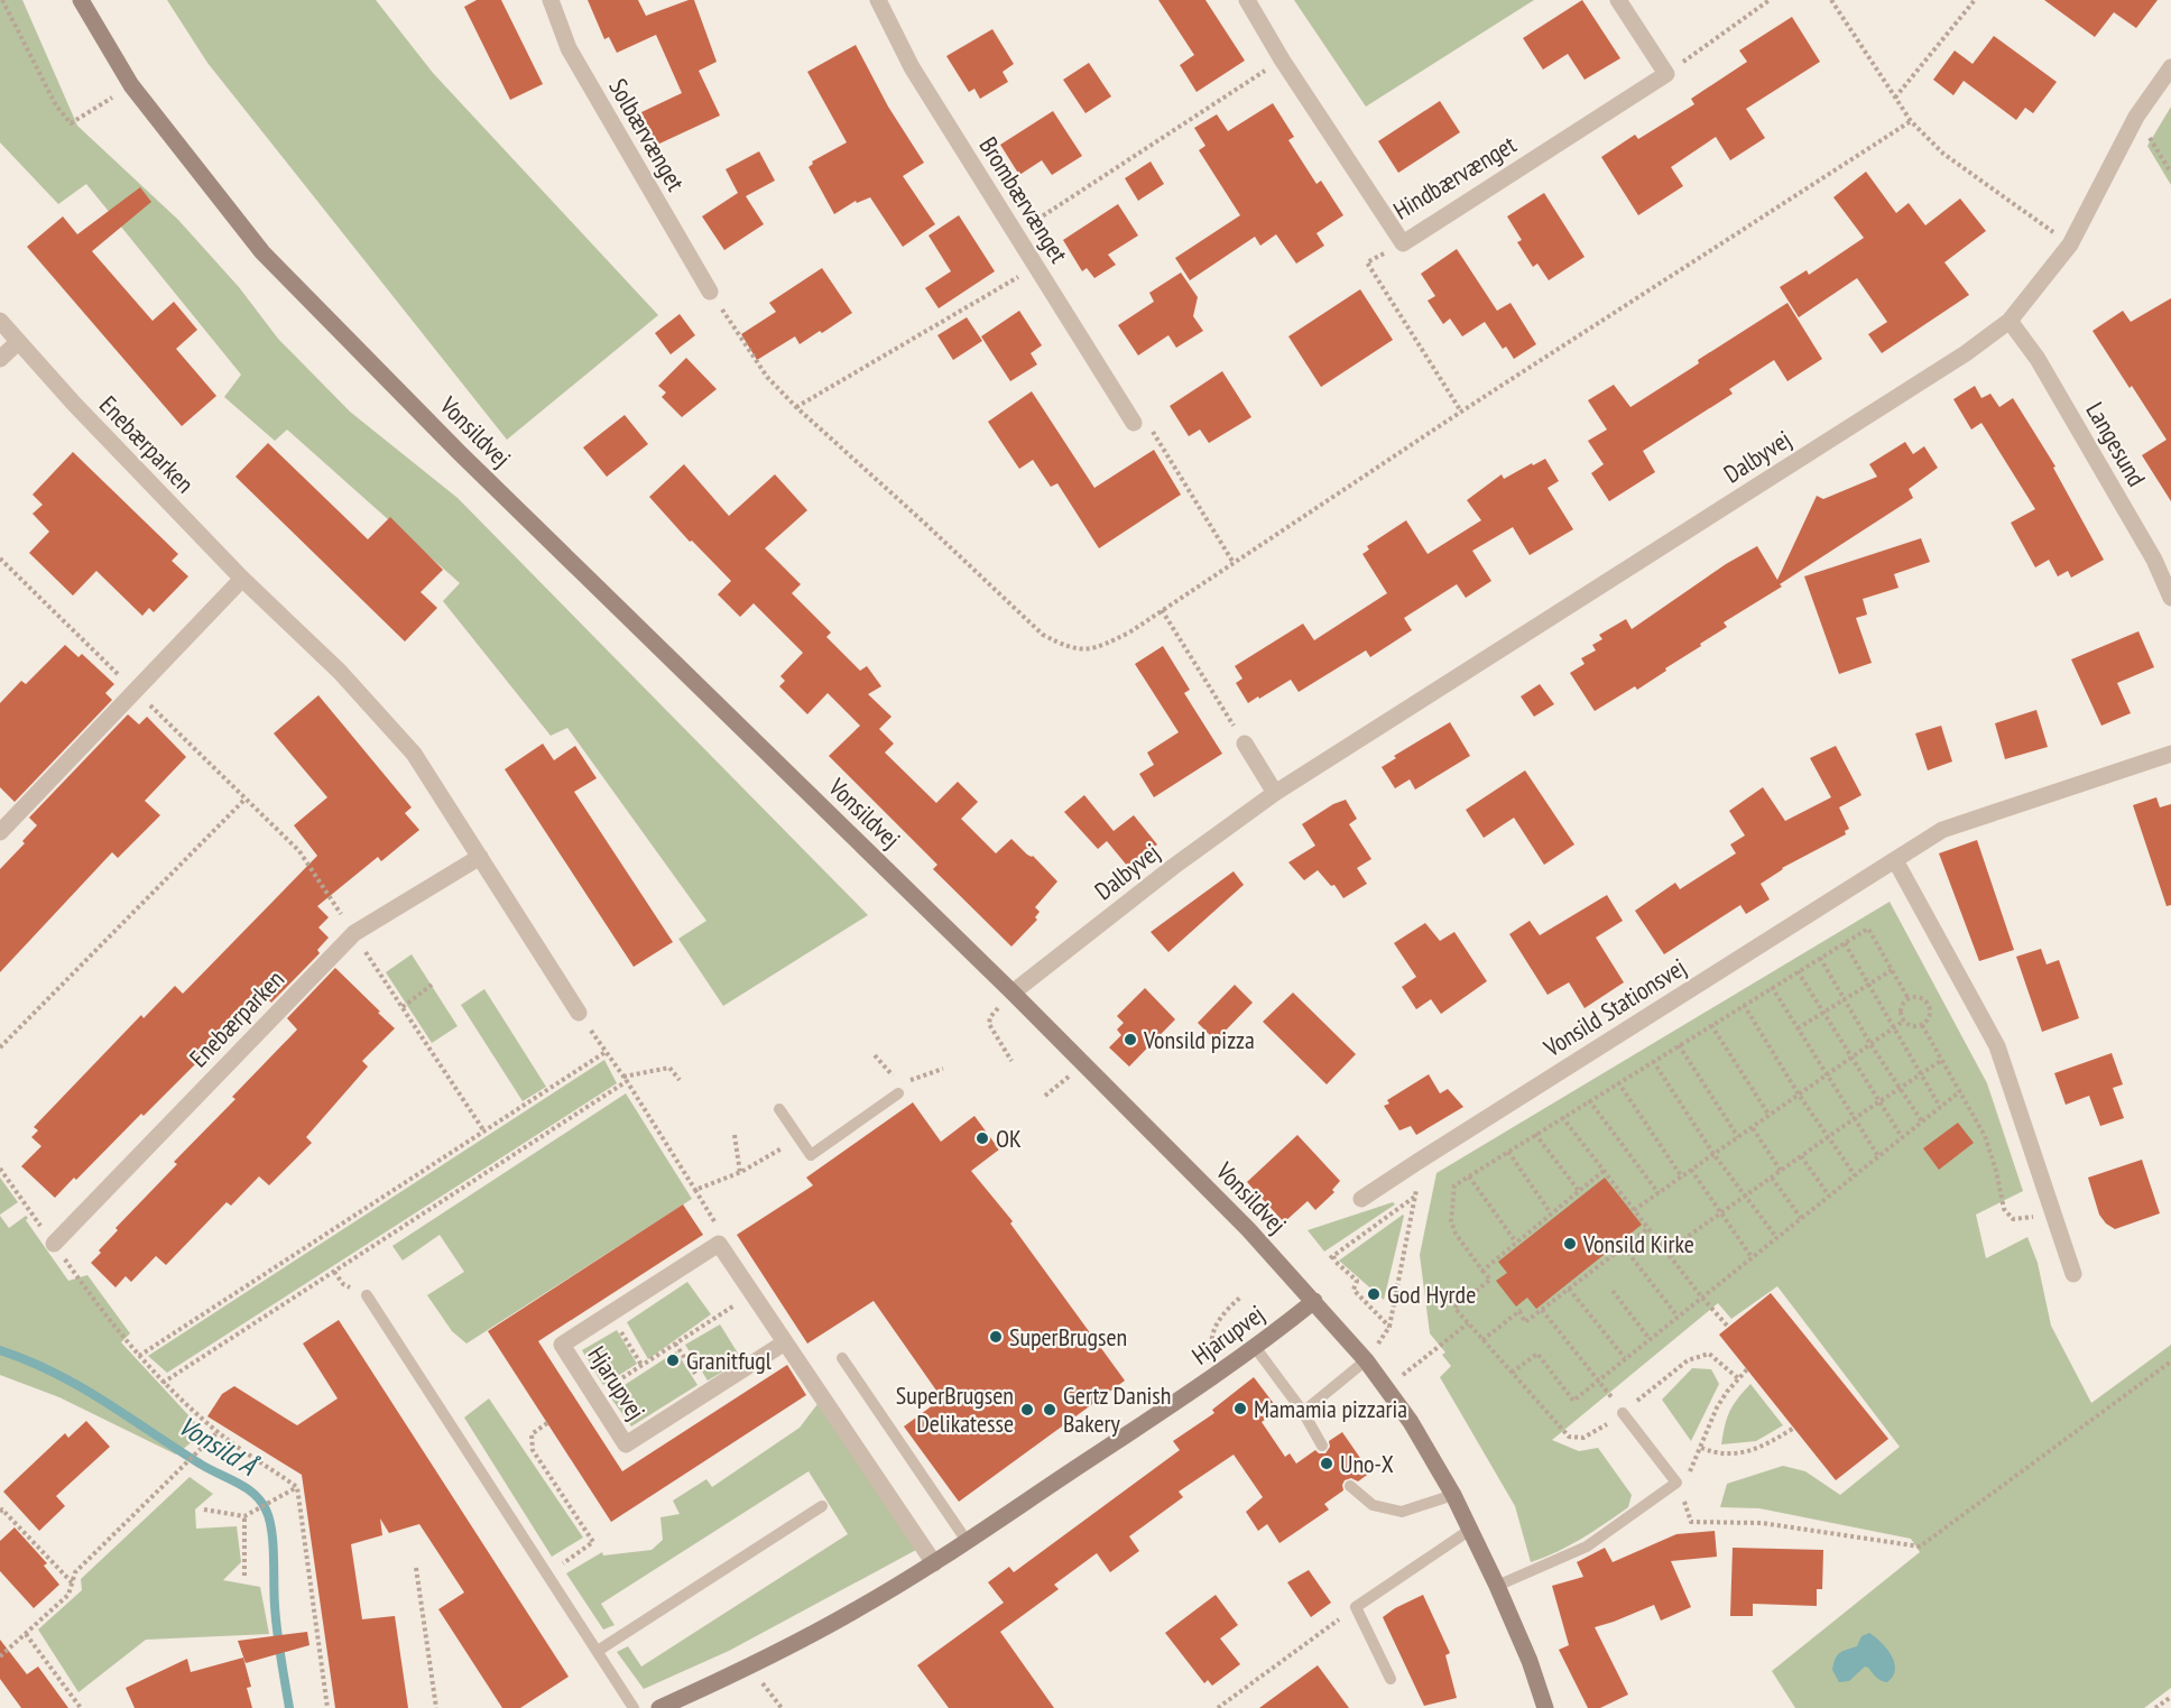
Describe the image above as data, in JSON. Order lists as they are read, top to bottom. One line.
{"streets":{"main road":["Vonsildvej","Hjarupvej"],"street":["Solbærvænget","Hindbærvænget","Brombærvænget","Enebærparken","Langesund","Dalbyvej","Vonsild Stationsvej"]},"crossings":[["Vonsildvej","Dalbyvej"],["Vonsildvej","Hjarupvej"],["Langesund","Dalbyvej"]],"water":["Vonsild Å"],"places":["Vonsild pizza","OK","Vonsild Kirke","God Hyrde","SuperBrugsen","Granitfugl","Mamamia pizzaria","SuperBrugsen Delikatesse","Gertz Danish Bakery","Uno-X"]}
